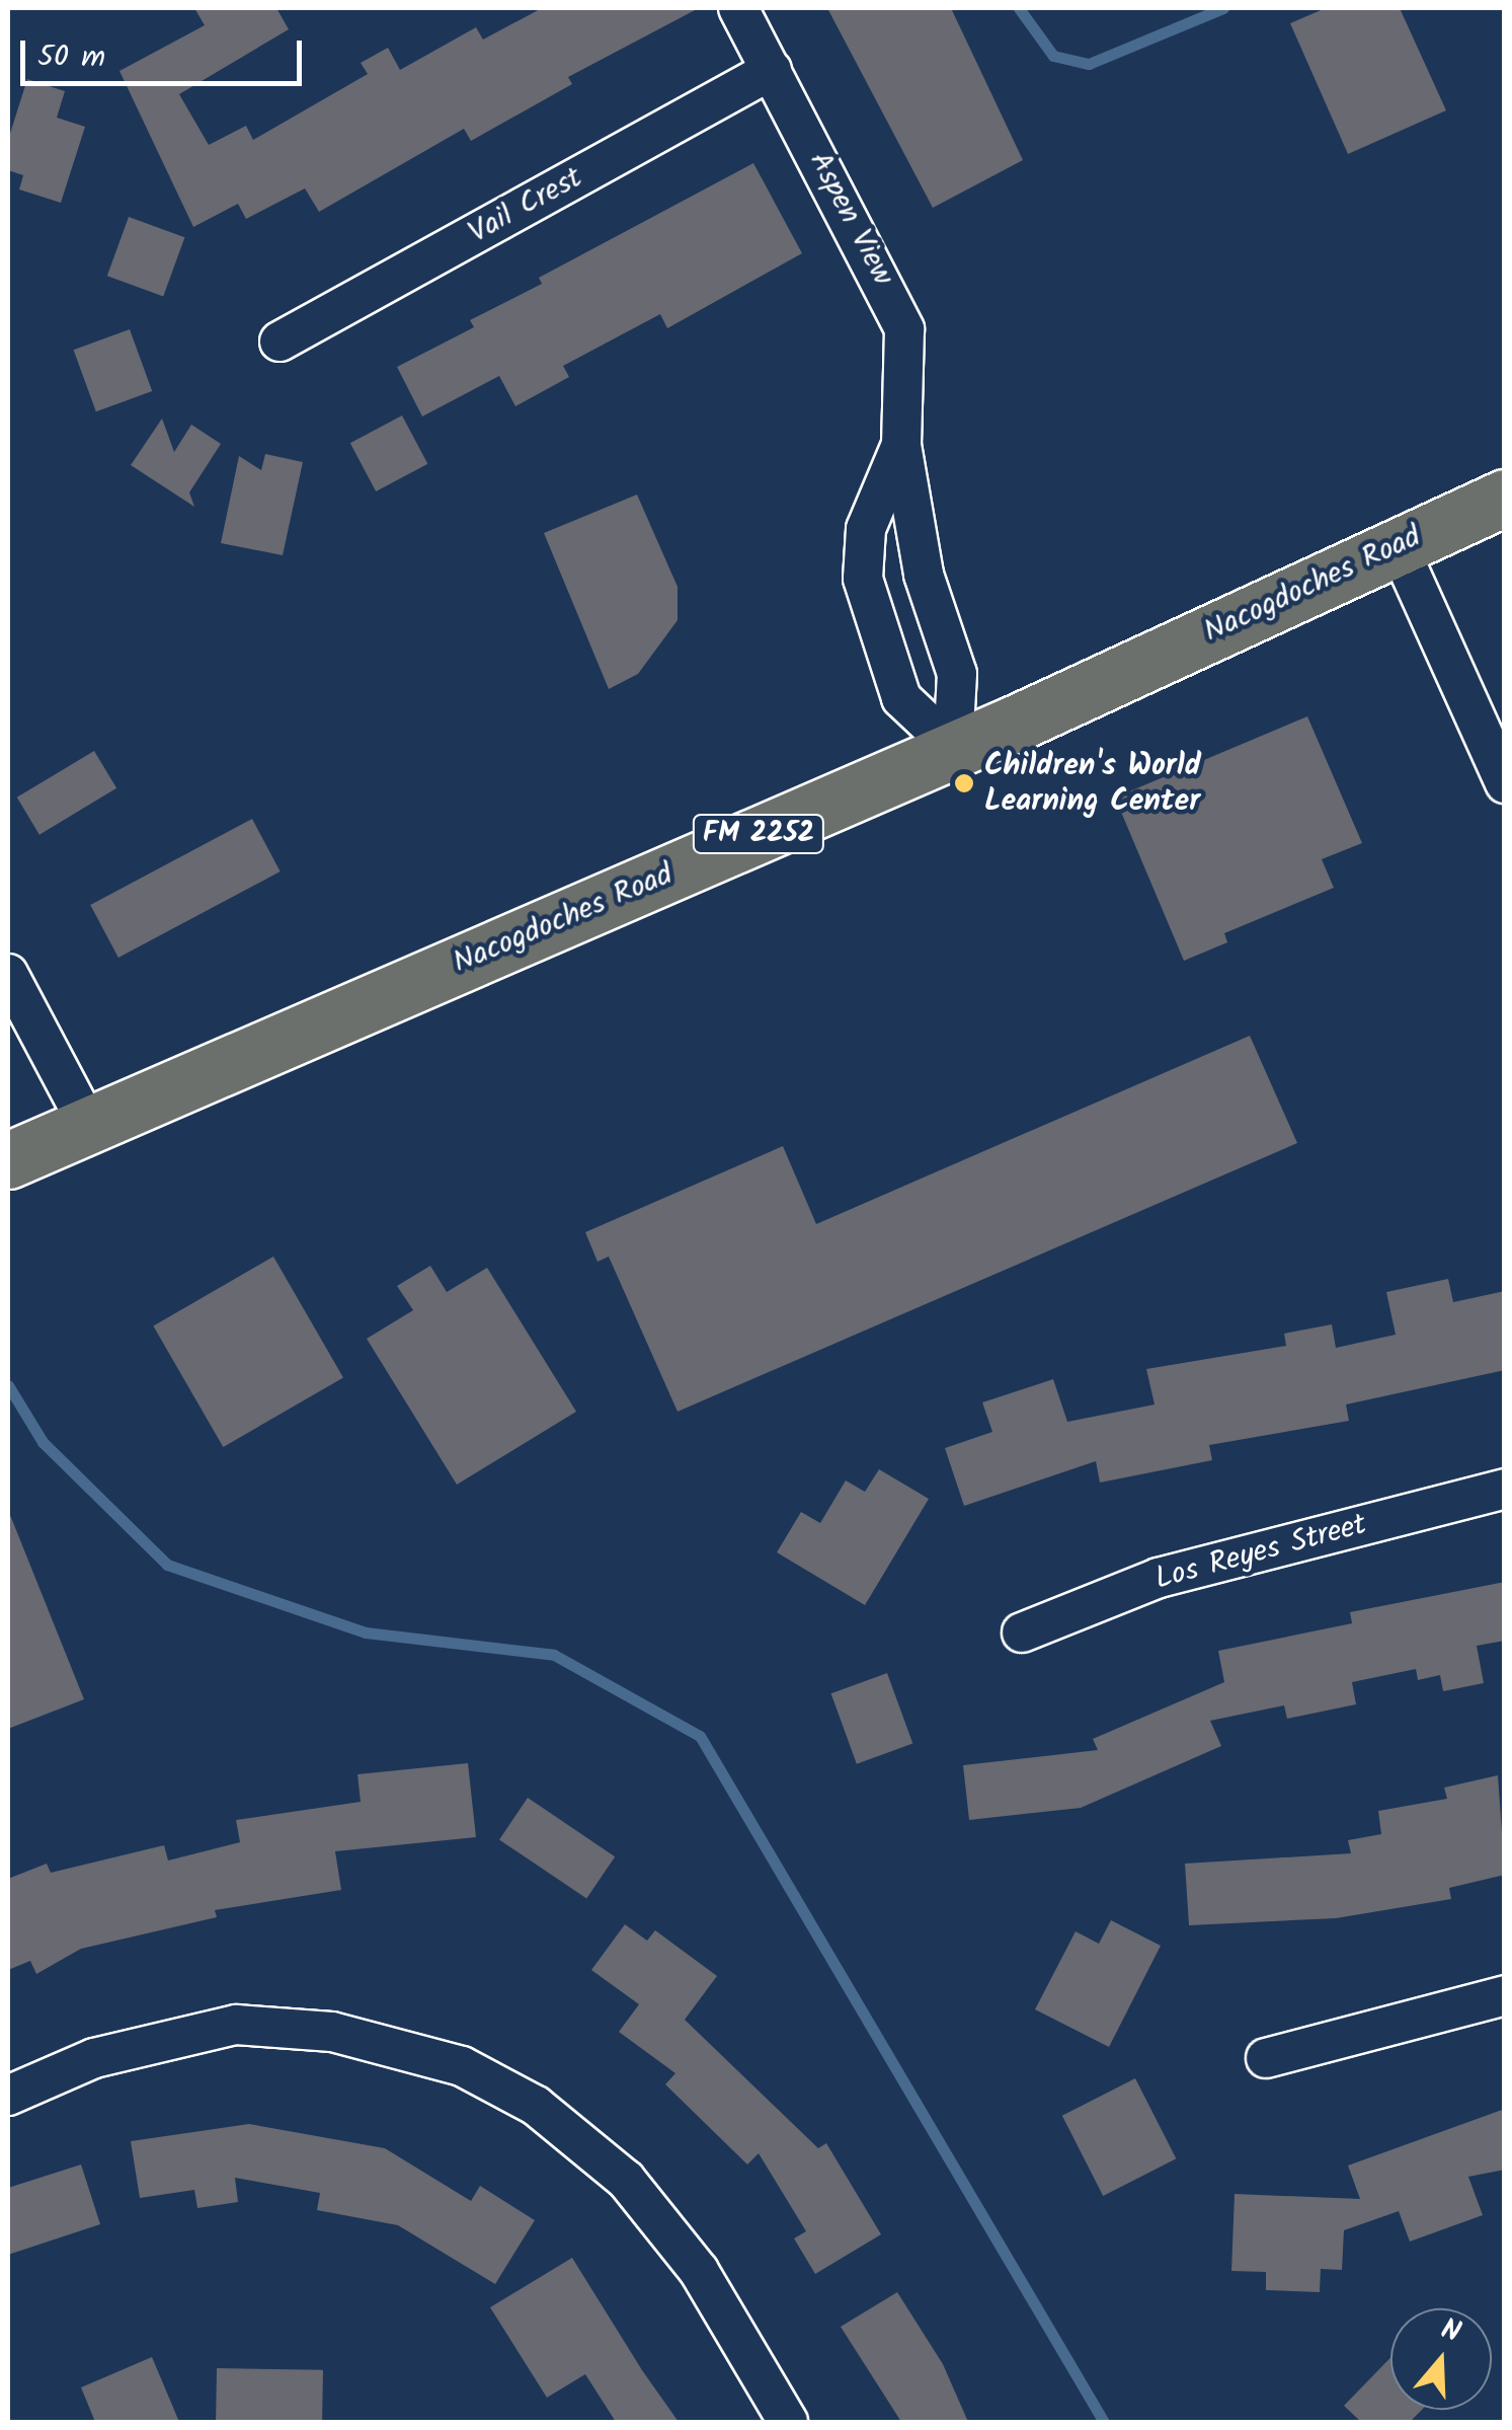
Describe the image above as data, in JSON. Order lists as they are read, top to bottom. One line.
{"streets":{"main road":["Nacogdoches Road","FM 2252"],"street":["Vail Crest","Aspen View","Los Reyes Street"]},"crossings":[["Vail Crest","Aspen View"],["Aspen View","Nacogdoches Road"]],"places":["Children's World Learning Center"],"scale_bar":"50 m","north":"top"}
